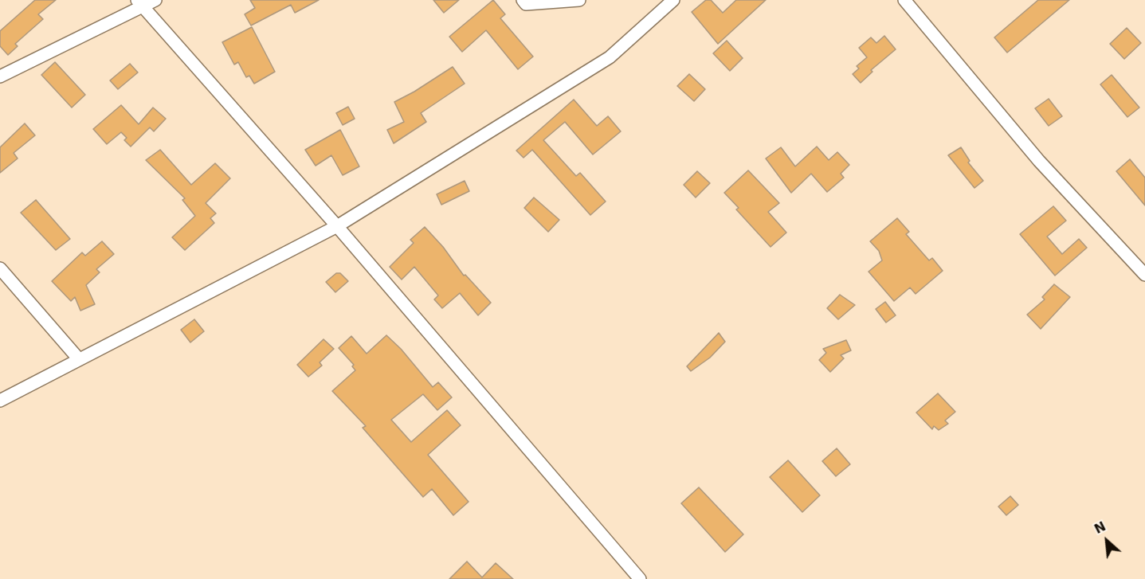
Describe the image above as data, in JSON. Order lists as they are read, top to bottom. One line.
{"north":"top left"}
